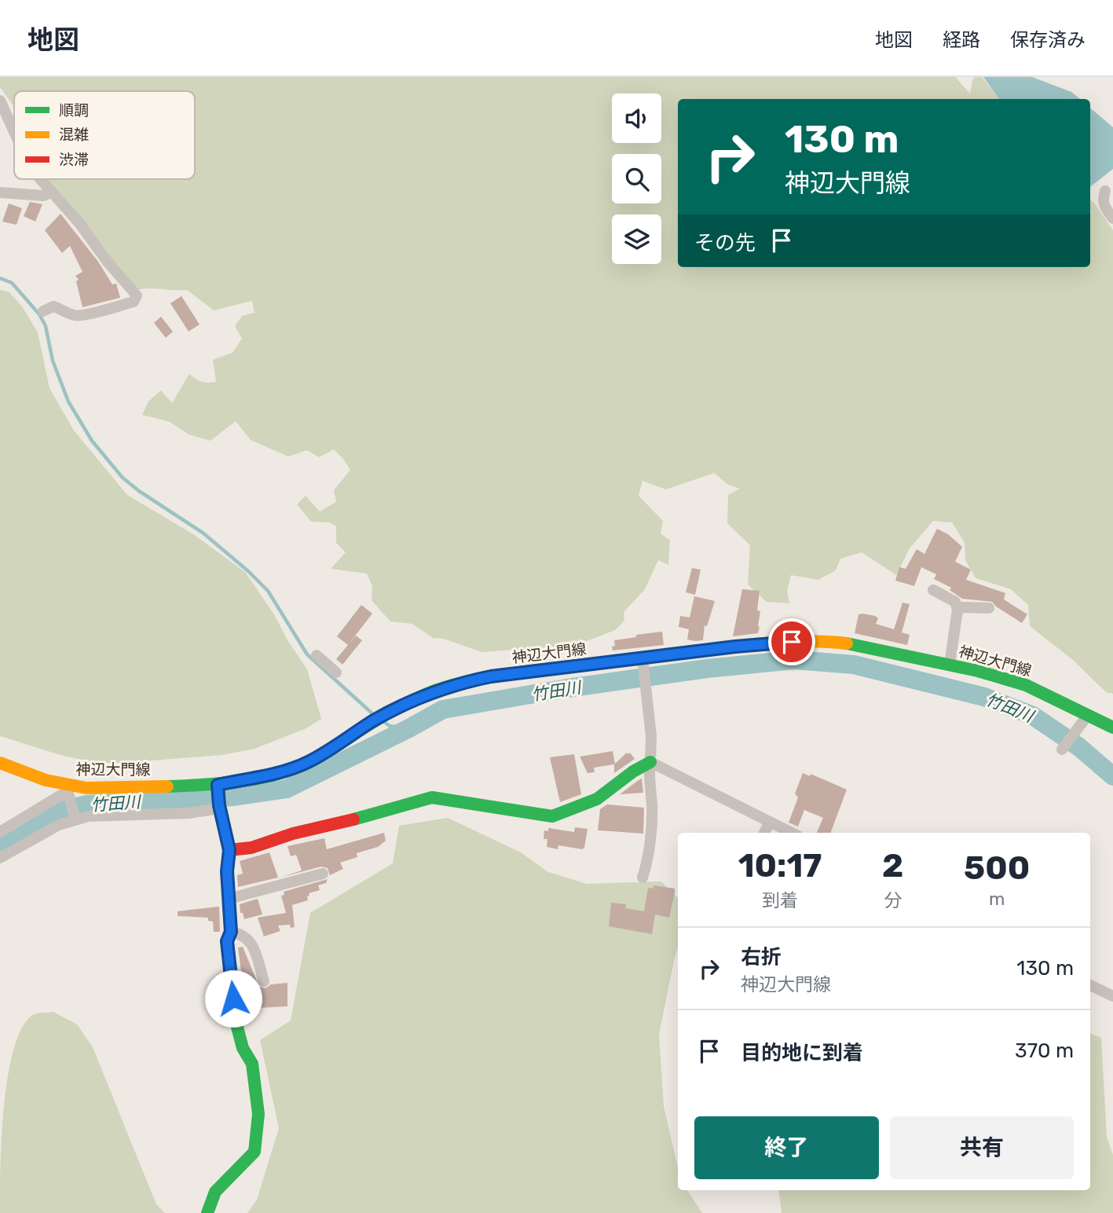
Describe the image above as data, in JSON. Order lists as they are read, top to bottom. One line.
{"streets":{"main road":["神辺大門線"]},"water":["竹田川"],"legend":["順調","混雑","渋滞"],"page":{"header":"地図","nav":["地図","経路","保存済み"],"turn":["130 m","神辺大門線"],"then":"その先","eta":["10:17","到着","2","分","500","m"],"list":[{"name":"右折","note":"神辺大門線","value":"130 m"},{"name":"目的地に到着","value":"370 m"}],"buttons":["終了","共有"]}}
